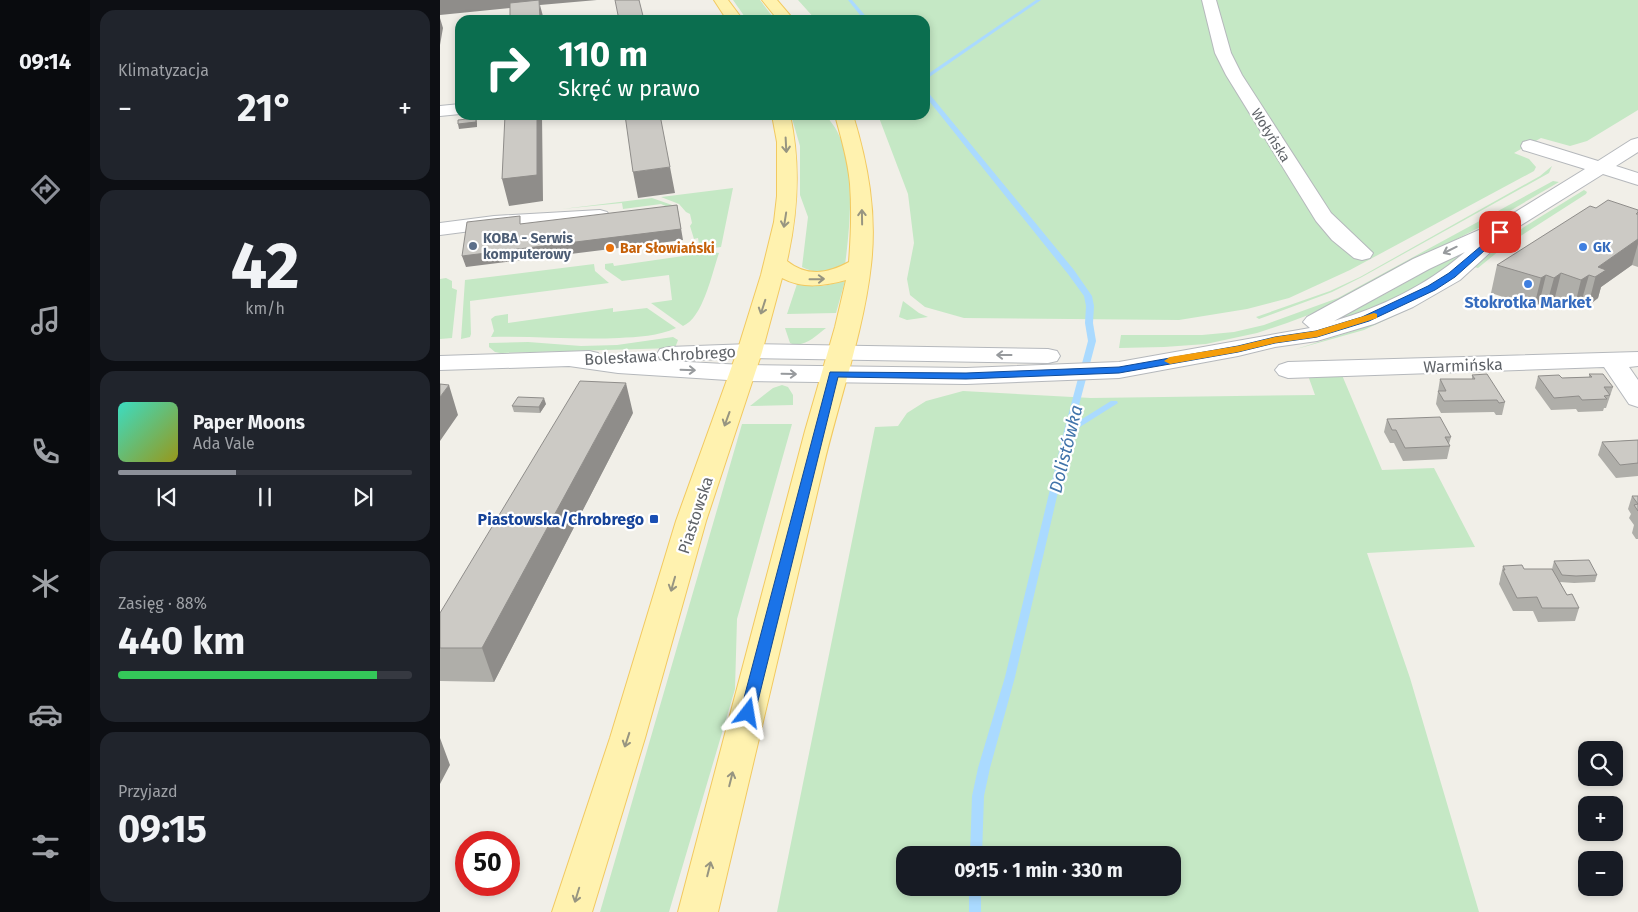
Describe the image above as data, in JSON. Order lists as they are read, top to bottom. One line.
{"streets":{"main road":["Piastowska"],"street":["Wołyńska","Bolesława Chrobrego","Warmińska"]},"crossings":[["Bolesława Chrobrego","Piastowska"]],"water":["Dolistówka"],"places":{"other":["KOBA - Serwis komputerowy","GK","Bar Słowiański","Stokrotka Market"],"transit":["Piastowska/Chrobrego"]},"page":{"tabs":"09:14","tile":["Klimatyzacja",["42","km/h"],["Zasięg · 88%","440 km"],["Przyjazd","09:15"]],"turn":["110 m","Skręć w prawo"],"heat":["−","21°","+"],"song":["Paper Moons","Ada Vale"],"map_buttons":["+","−"],"limit":"50","trip":"09:15 · 1 min · 330 m"}}
